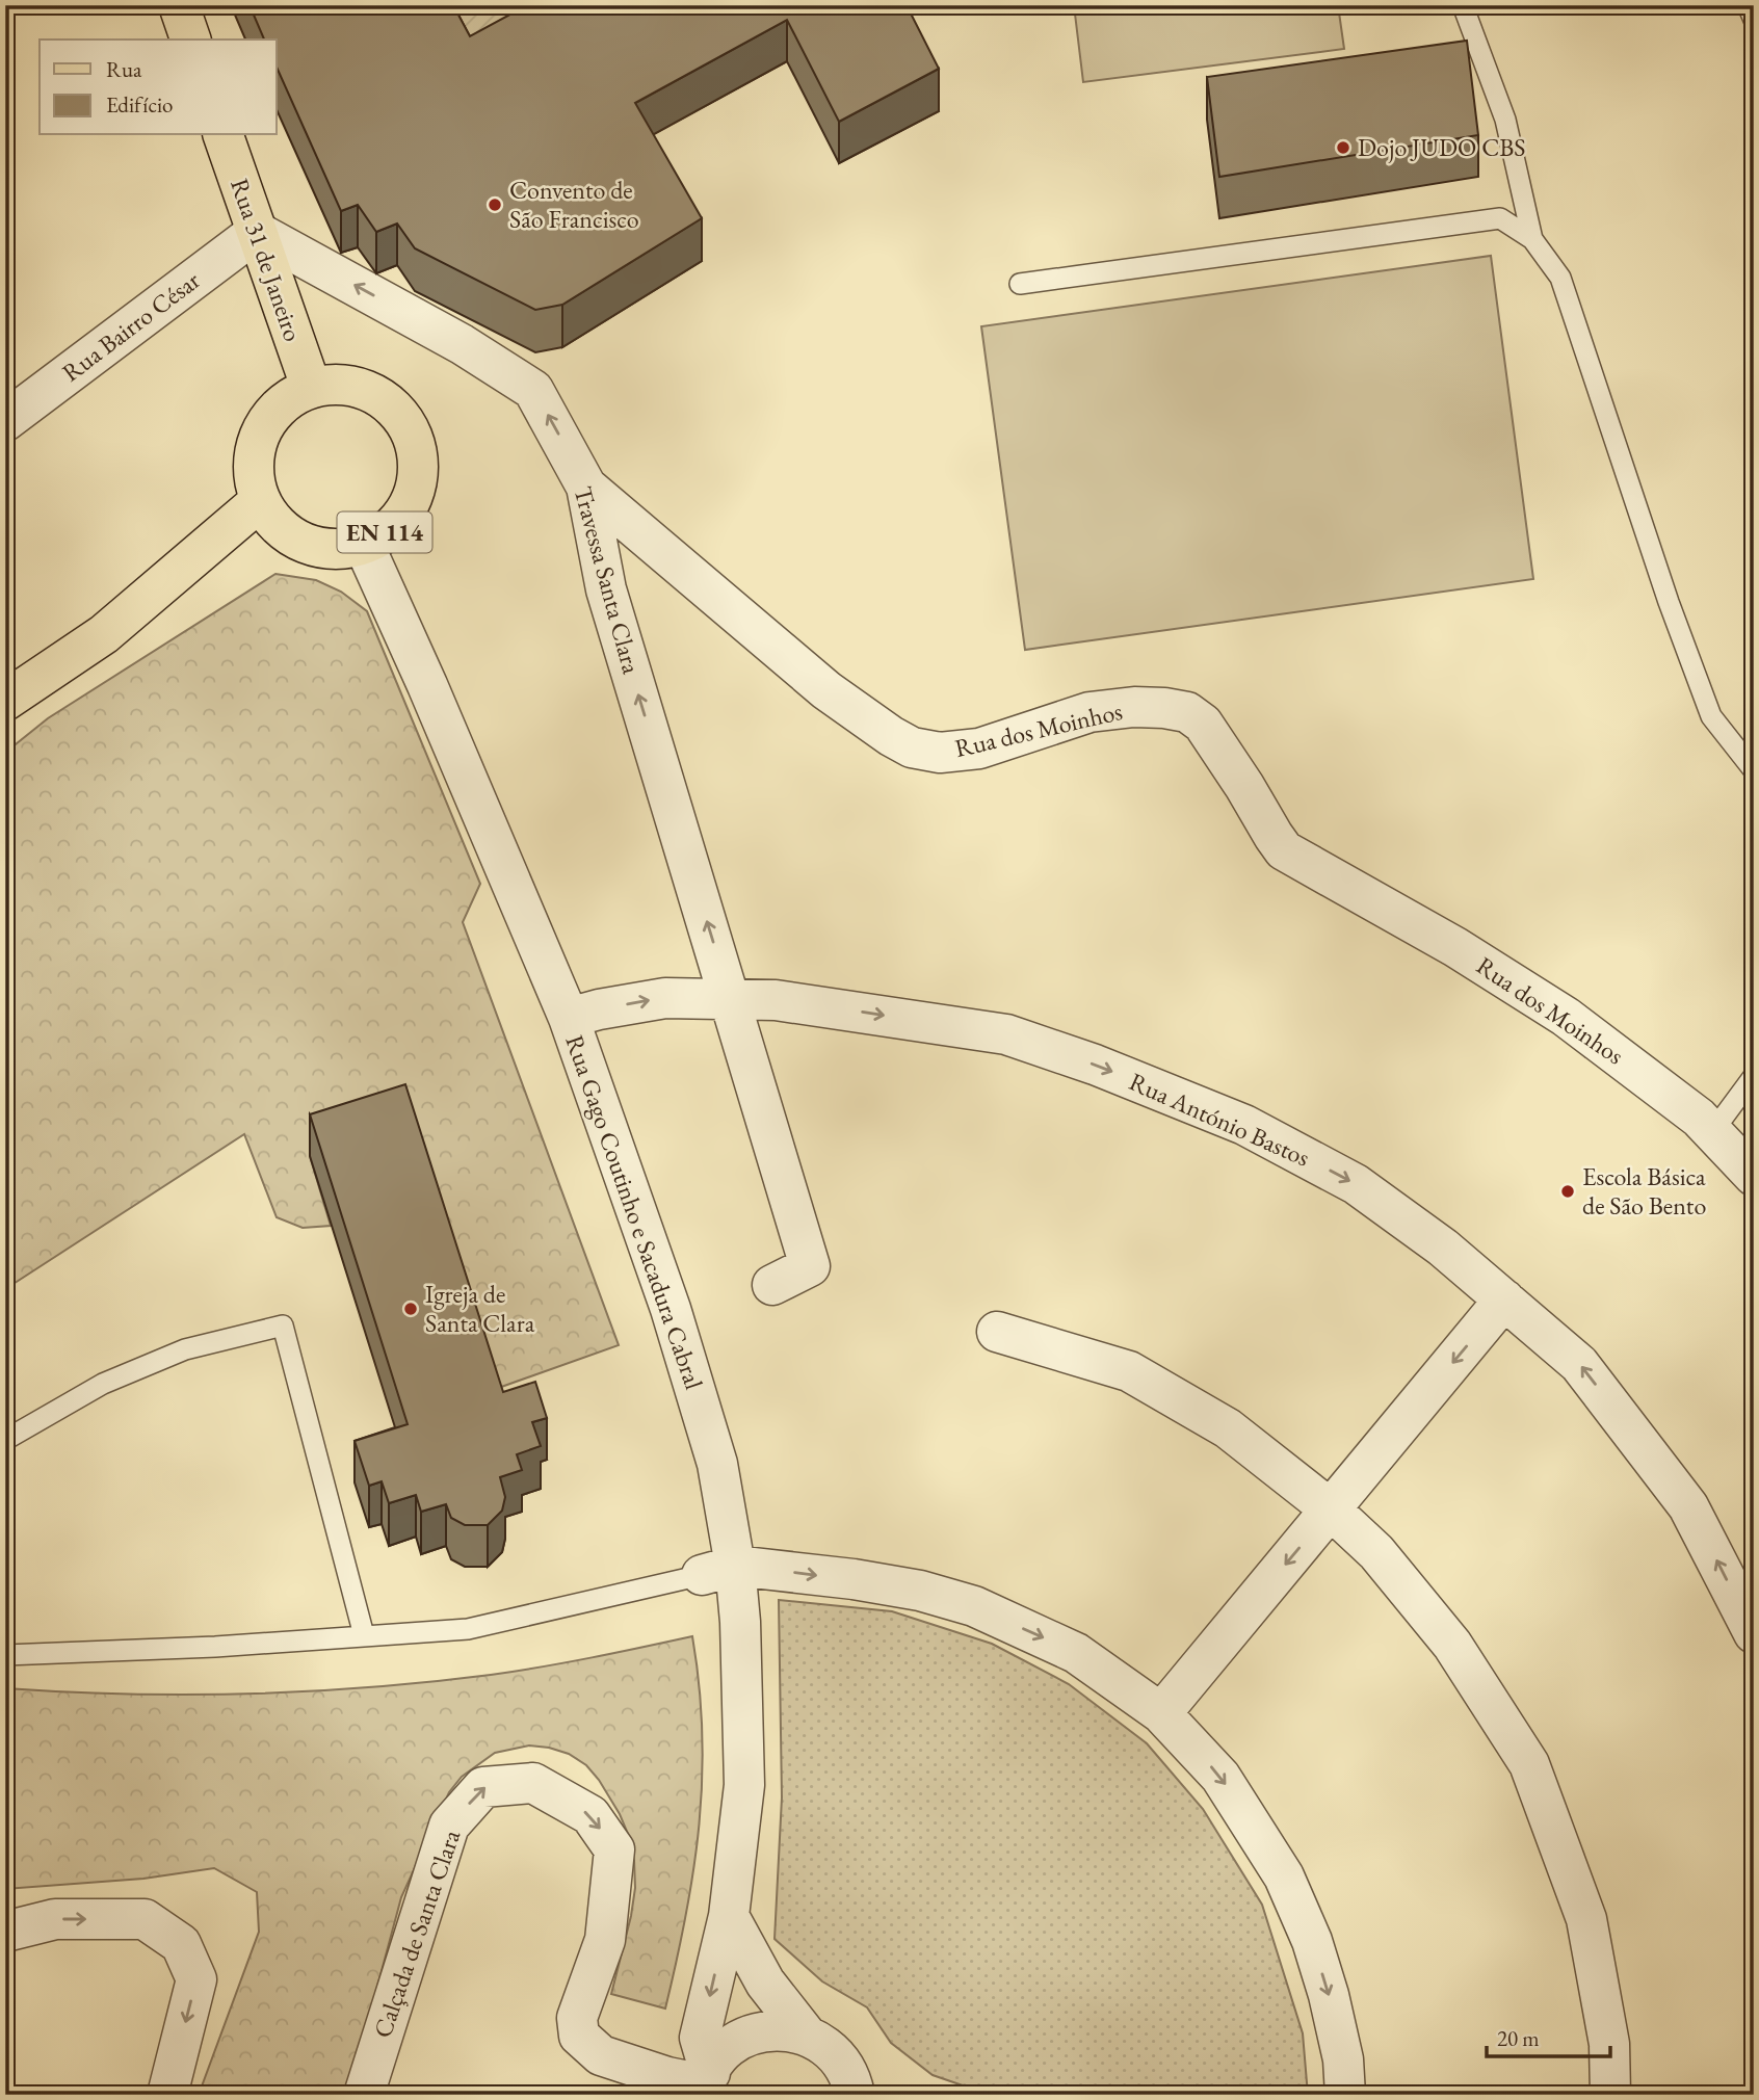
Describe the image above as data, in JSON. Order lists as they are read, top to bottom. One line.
{"streets":{"main road":["Rua 31 de Janeiro","EN 114"],"street":["Rua Bairro César","Travessa Santa Clara","Rua dos Moinhos","Rua António Bastos","Rua Gago Coutinho e Sacadura Cabral","Calçada de Santa Clara"]},"crossings":[["Rua 31 de Janeiro","Rua Bairro César"],["Rua 31 de Janeiro","EN 114"],["Rua 31 de Janeiro","Travessa Santa Clara"],["Rua 31 de Janeiro","Rua Gago Coutinho e Sacadura Cabral"],["Rua Bairro César","Travessa Santa Clara"],["EN 114","Rua Gago Coutinho e Sacadura Cabral"],["Travessa Santa Clara","Rua dos Moinhos"],["Travessa Santa Clara","Rua António Bastos"],["Rua António Bastos","Rua Gago Coutinho e Sacadura Cabral"],["Rua Gago Coutinho e Sacadura Cabral","Calçada de Santa Clara"]],"one_way":["Travessa Santa Clara"],"places":["Dojo JUDO CBS","Convento de São Francisco","Escola Básica de São Bento","Igreja de Santa Clara"],"legend":["Rua","Edifício"],"scale_bar":"20 m"}
